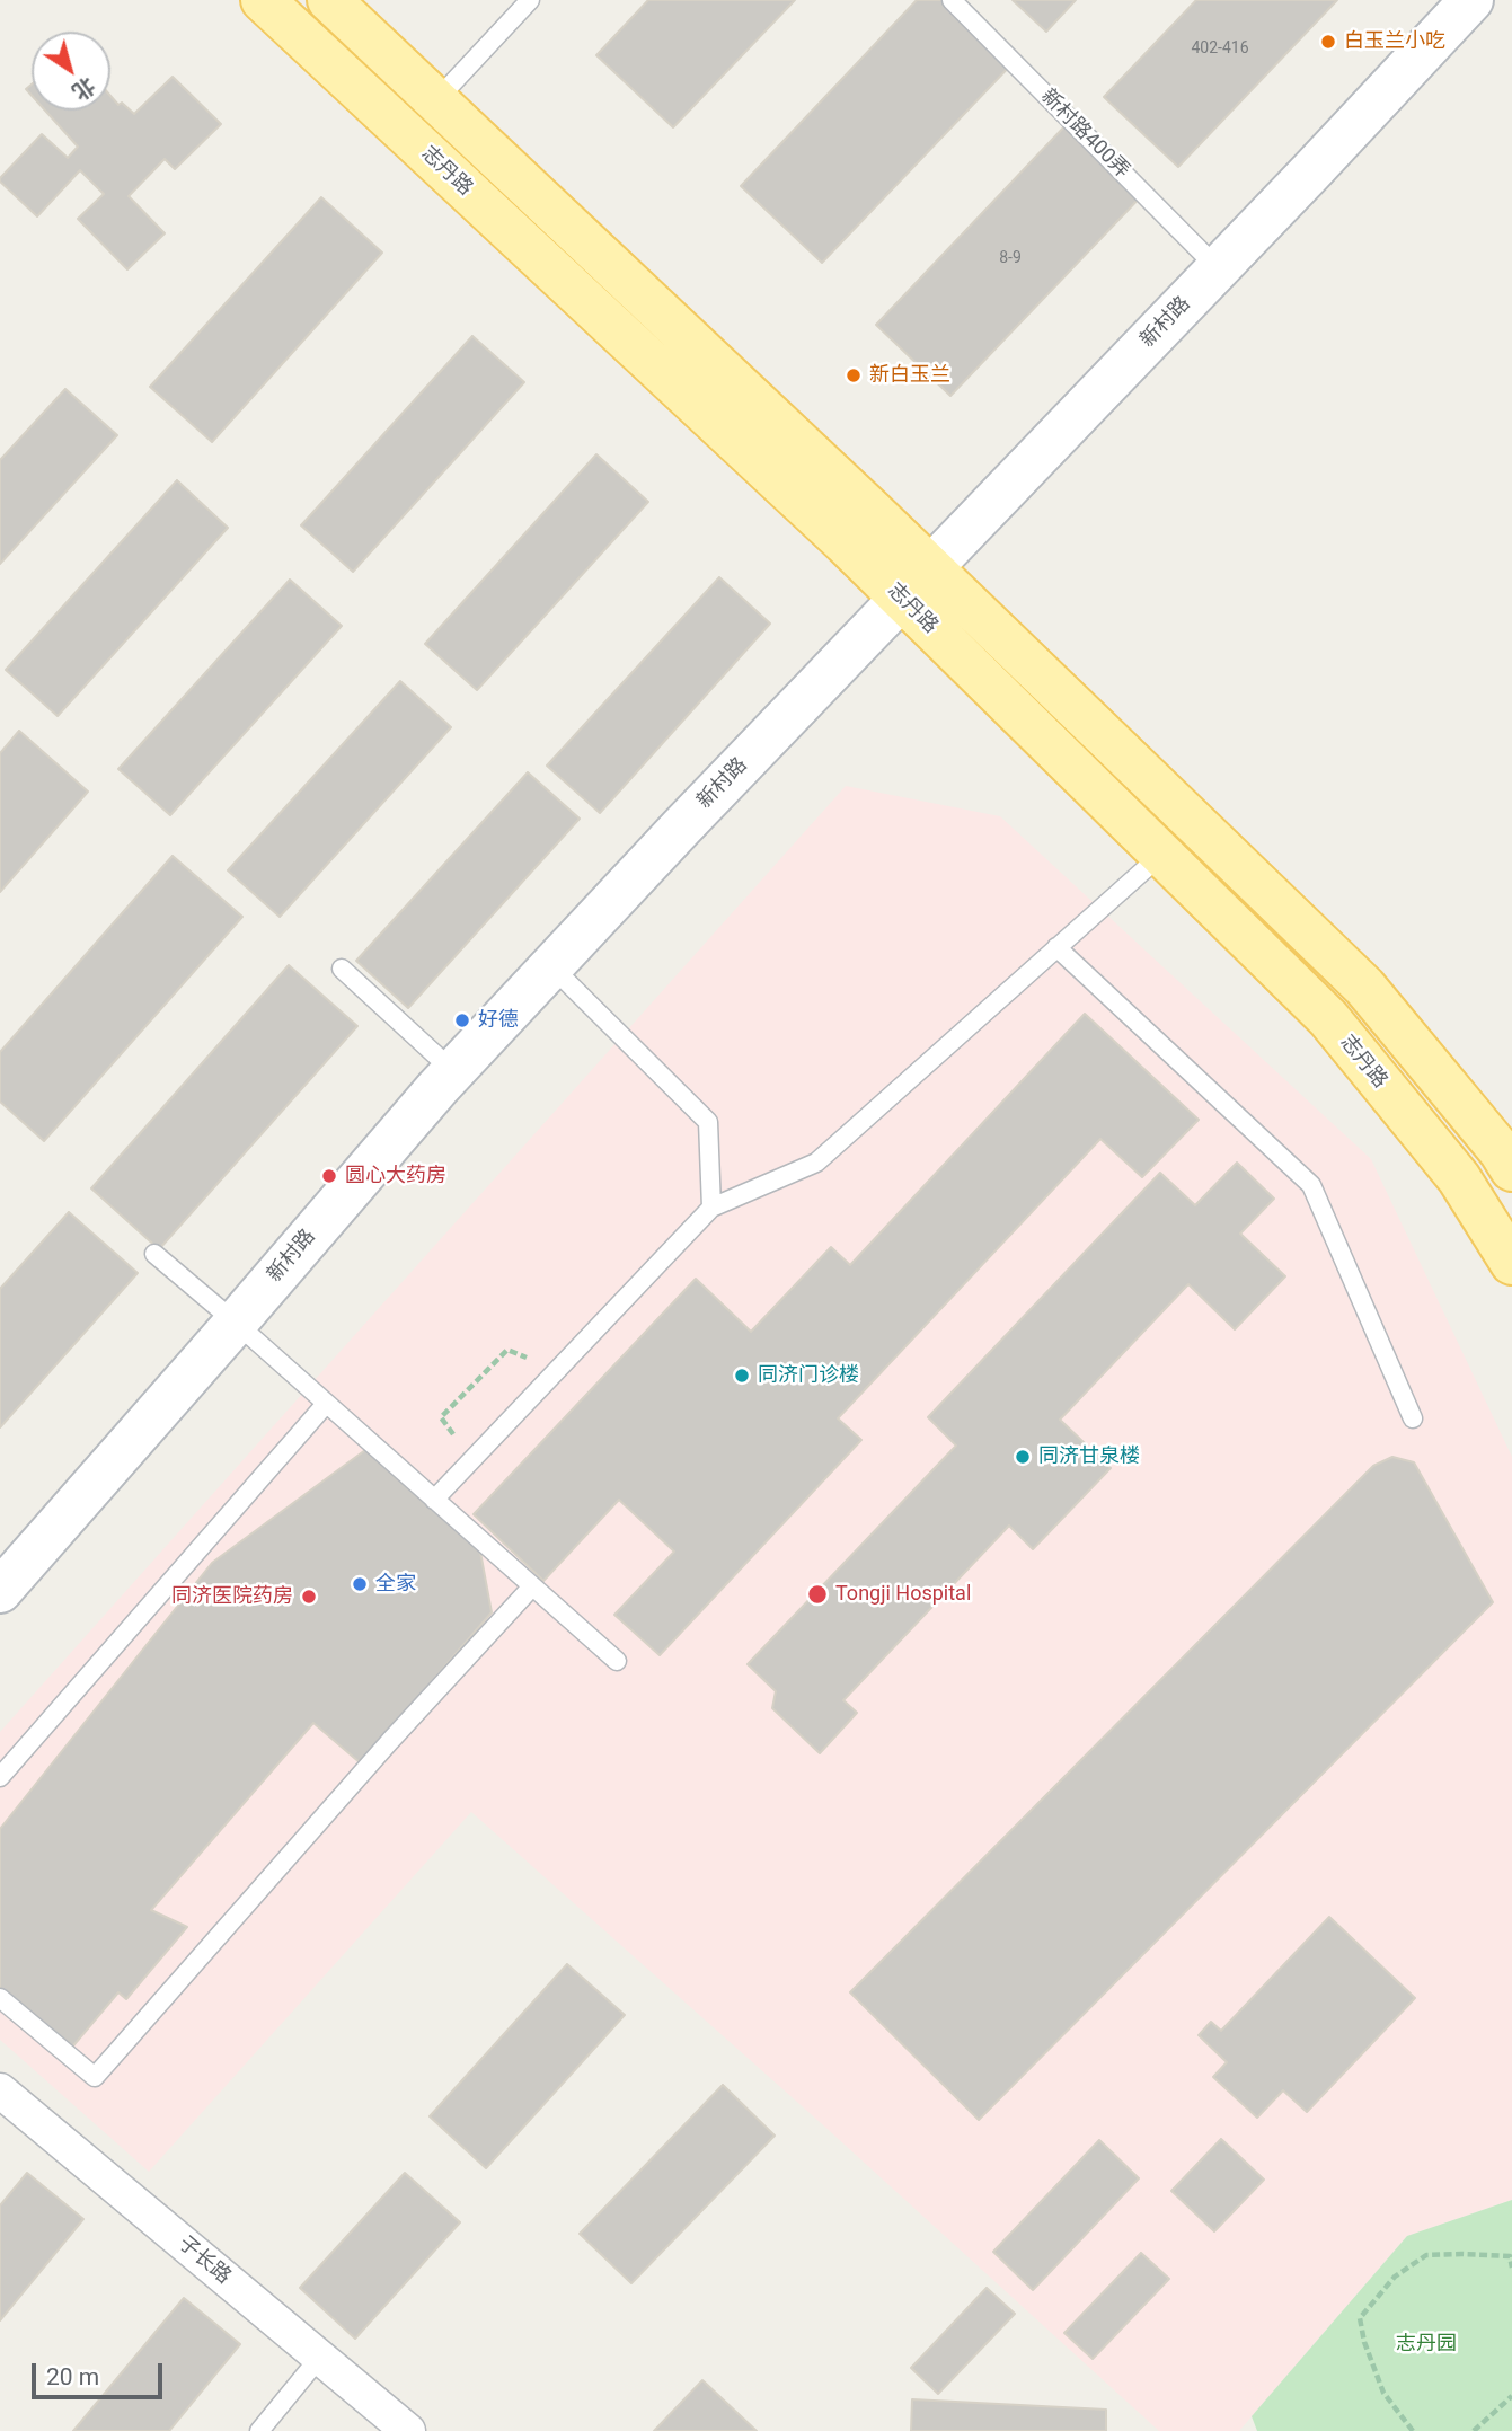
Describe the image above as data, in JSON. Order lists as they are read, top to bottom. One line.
{"streets":{"main road":["志丹路","新村路"],"street":["子长路"],"lane":["新村路400弄"]},"crossings":[["新村路400弄","新村路"],["志丹路","新村路"]],"parks":["志丹园"],"places":["白玉兰小吃","新白玉兰","好德","圆心大药房","同济门诊楼","同济甘泉楼","全家","Tongji Hospital","同济医院药房"],"house_numbers":["402-416","8-9"],"scale_bar":"20 m","north":"bottom right"}
